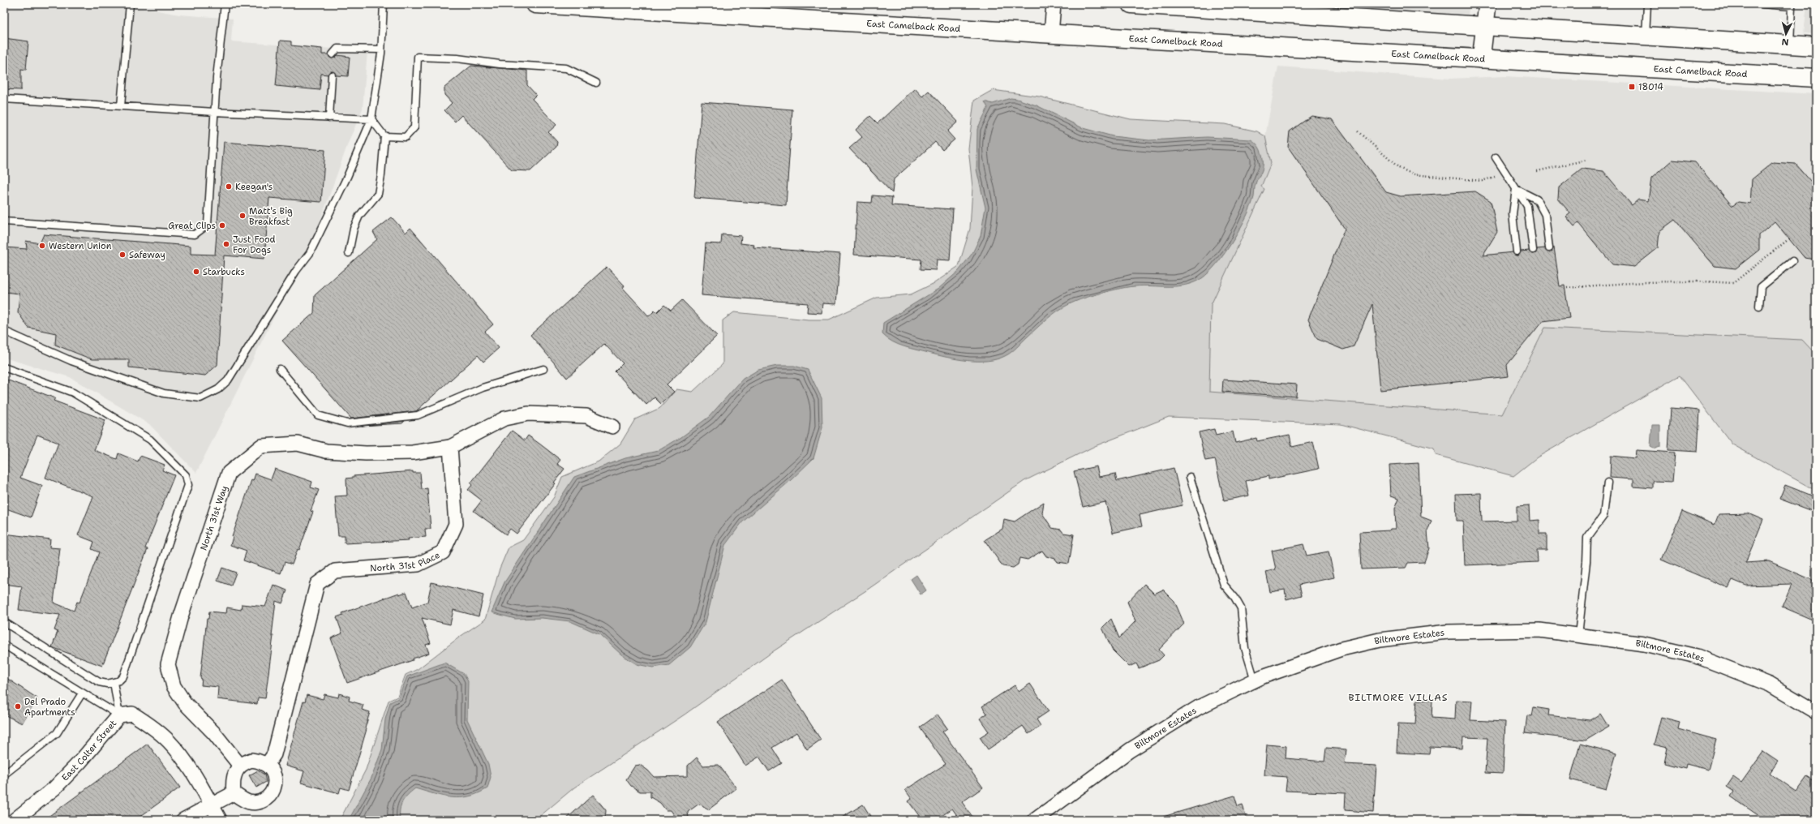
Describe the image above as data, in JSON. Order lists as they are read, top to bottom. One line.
{"streets":{"main road":["East Camelback Road"],"street":["North 31st Way","North 31st Place","Biltmore Estates","East Colter Street"]},"crossings":[["North 31st Way","North 31st Place"]],"districts":["BILTMORE VILLAS"],"places":{"transit":["18014"],"other":["Keegan's","Matt's Big Breakfast","Great Clips","Just Food For Dogs","Western Union","Safeway","Starbucks","Del Prado Apartments"]},"north":"bottom"}
